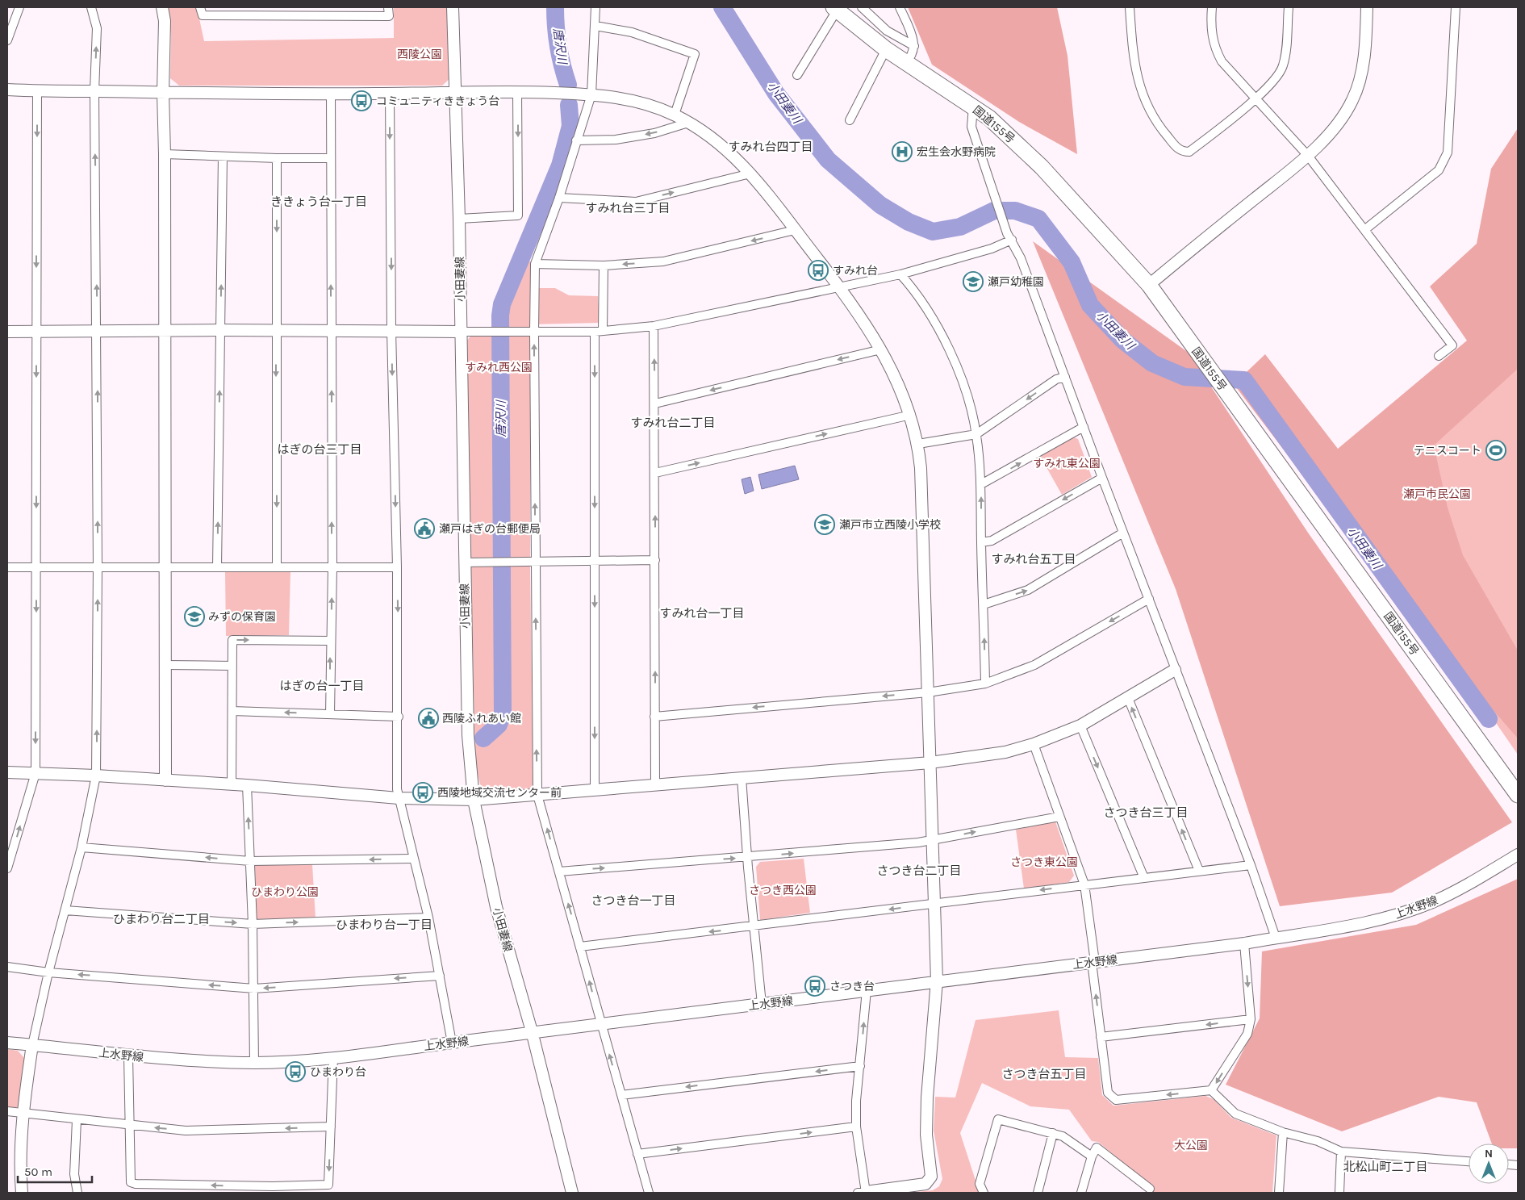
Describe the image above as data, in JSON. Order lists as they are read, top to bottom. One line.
{"streets":{"highway":["国道155号"],"street":["小田妻線","上水野線"]},"crossings":[["小田妻線","上水野線"]],"districts":["すみれ台四丁目","ききょう台一丁目","すみれ台三丁目","すみれ台二丁目","はぎの台三丁目","すみれ台五丁目","すみれ台一丁目","はぎの台一丁目","さつき台三丁目","さつき台二丁目","さつき台一丁目","ひまわり台二丁目","ひまわり台一丁目","さつき台五丁目","北松山町二丁目"],"water":["唐沢川","小田妻川"],"parks":["西陵公園","すみれ西公園","すみれ東公園","瀬戸市民公園","さつき東公園","さつき西公園","ひまわり公園","大公園"],"places":{"bus stop":["コミュニティききょう台","すみれ台","西陵地域交流センター前","さつき台","ひまわり台"],"hospital":["宏生会水野病院"],"school or university":["瀬戸幼稚園","瀬戸市立西陵小学校","みずの保育園"],"sports":["テニスコート"],"public building":["瀬戸はぎの台郵便局","西陵ふれあい館"]},"scale_bar":"50 m","north":"top"}
